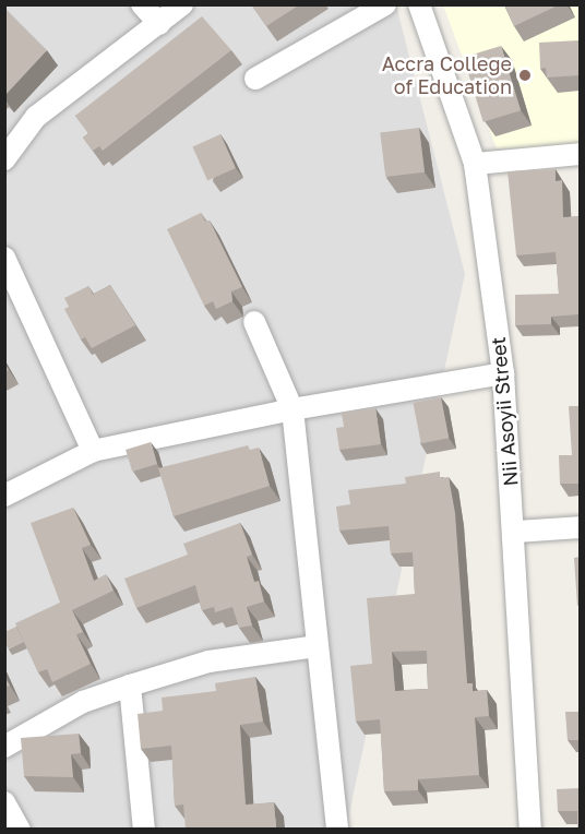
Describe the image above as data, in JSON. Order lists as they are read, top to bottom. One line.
{"streets":{"street":["Nii Asoyii Street"]},"places":["Accra College of Education"]}
